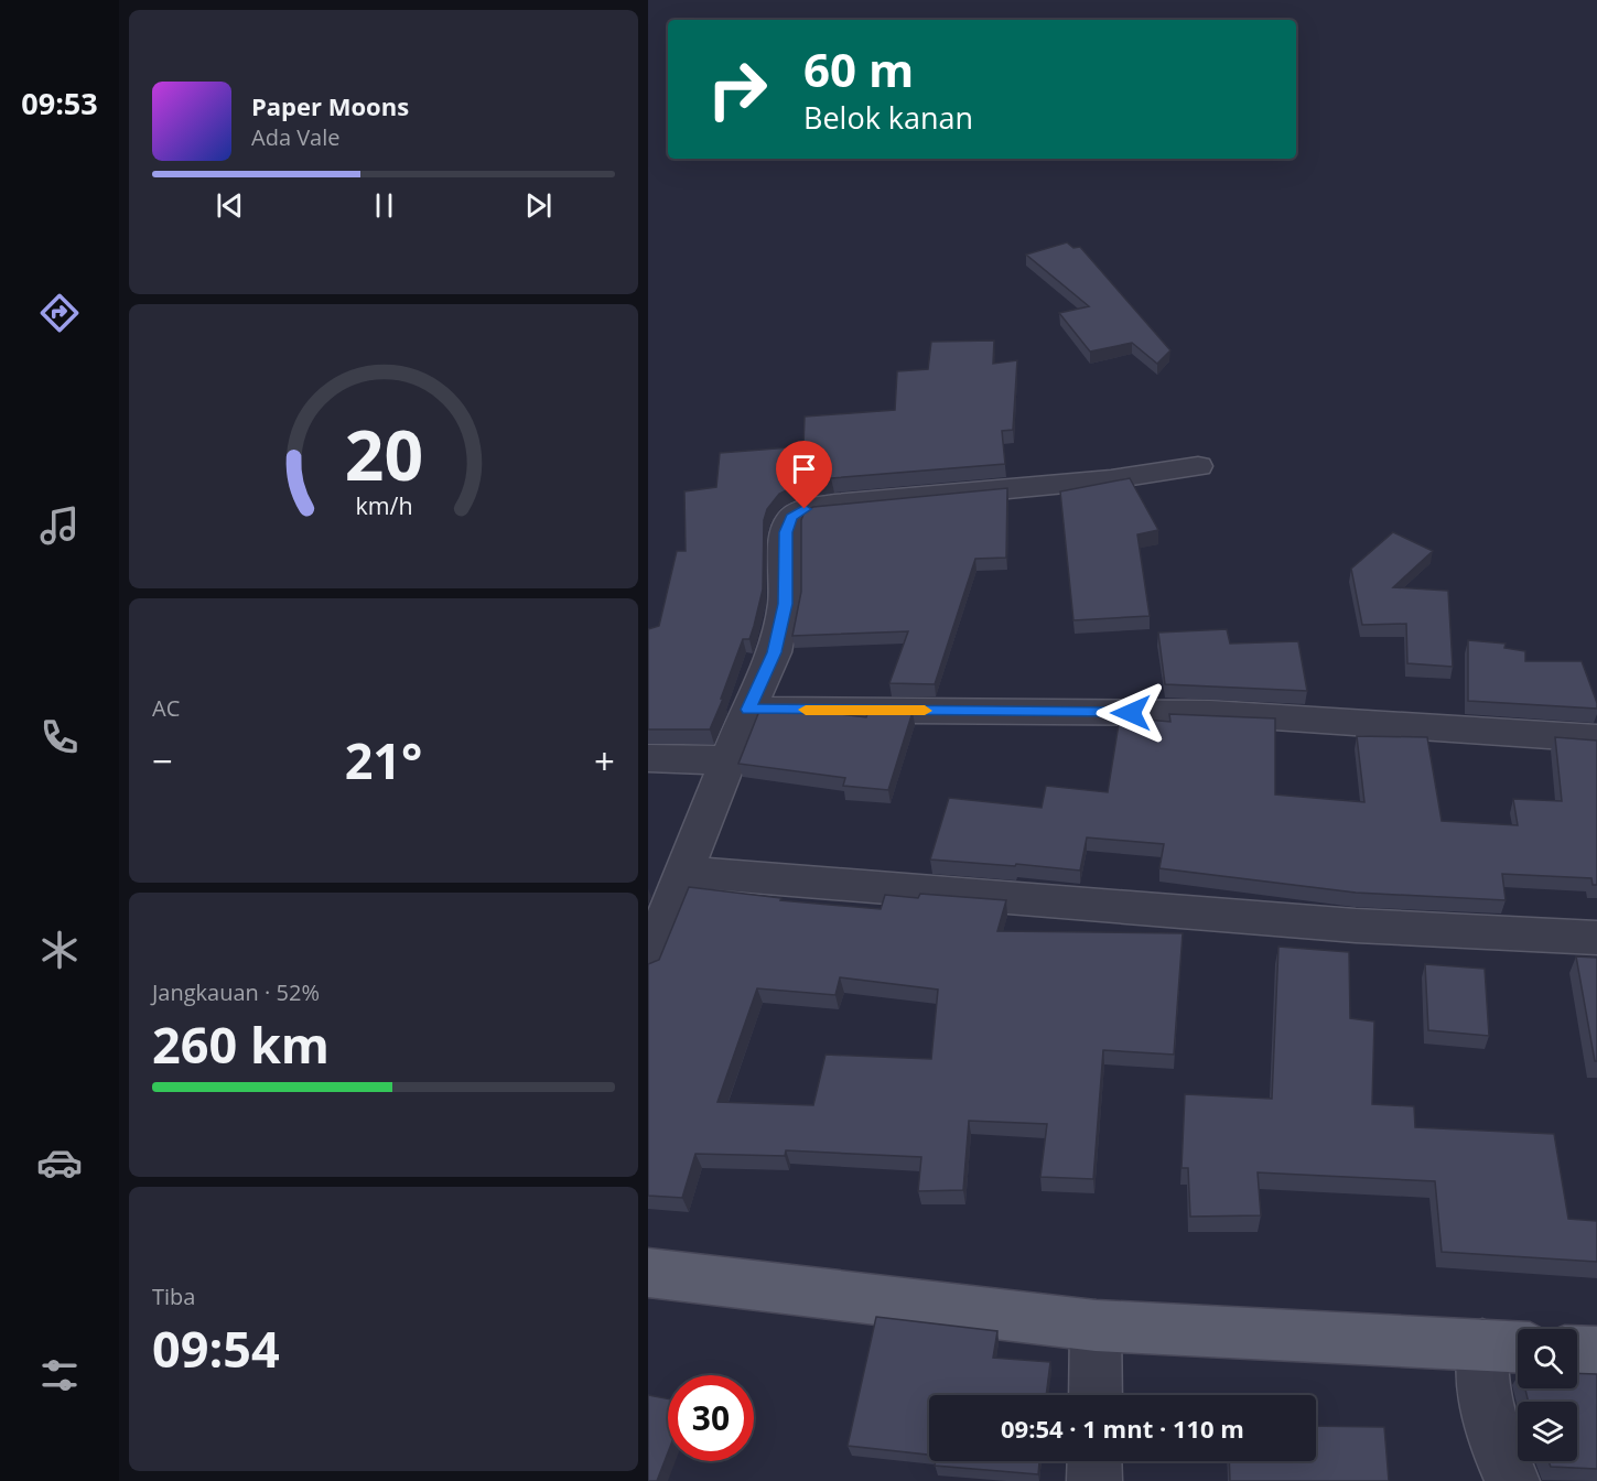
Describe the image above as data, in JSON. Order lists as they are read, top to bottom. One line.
{"page":{"tabs":"09:53","turn":["60 m","Belok kanan"],"song":["Paper Moons","Ada Vale"],"tile":["AC",["Jangkauan · 52%","260 km"],["Tiba","09:54"]],"heat":["−","21°","+"],"limit":"30","trip":"09:54 · 1 mnt · 110 m","gauge":["20","km/h"]}}
